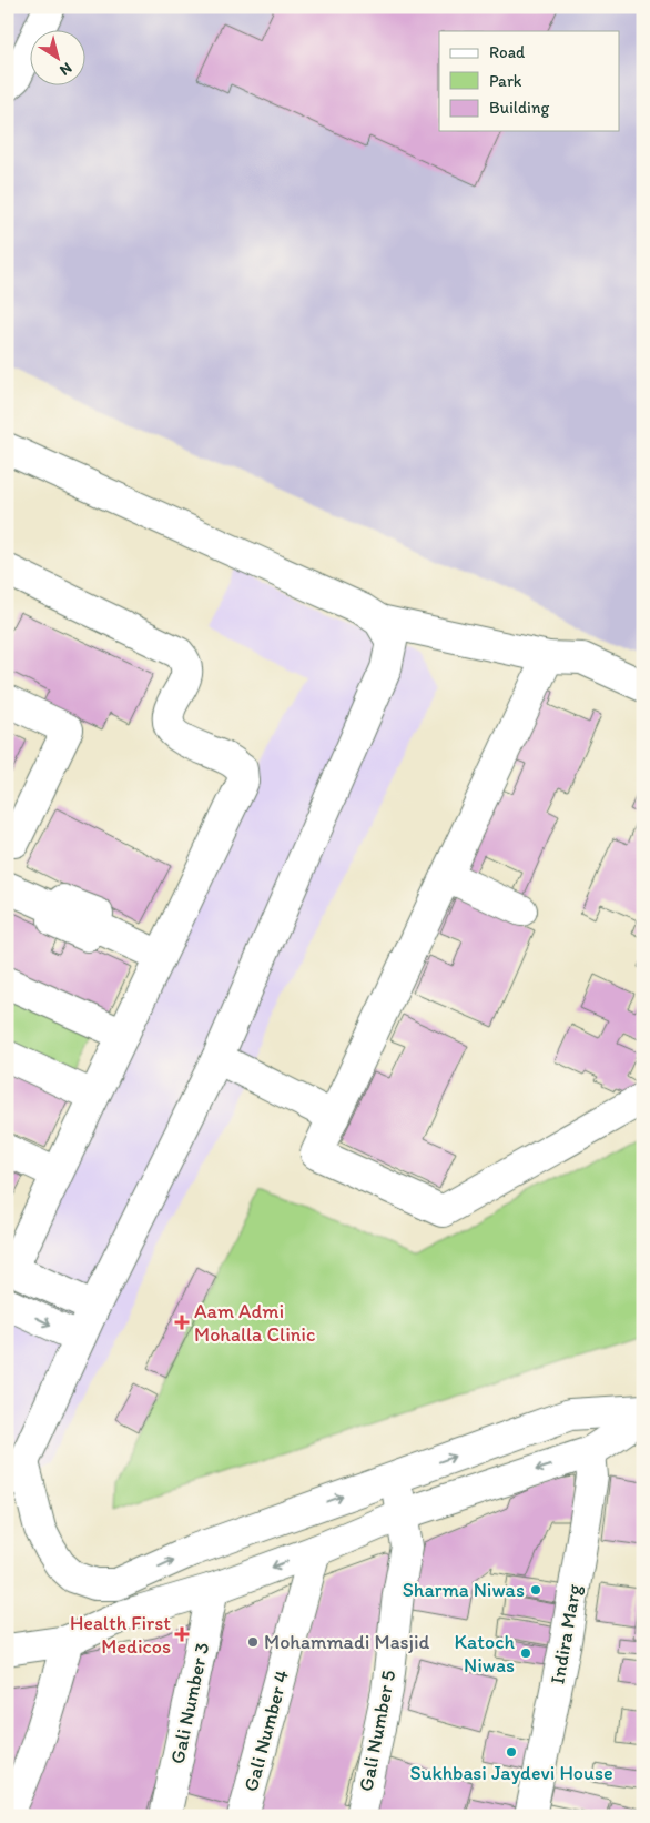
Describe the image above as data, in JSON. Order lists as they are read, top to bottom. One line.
{"streets":{"street":["Indira Marg","Gali Number 3","Gali Number 4","Gali Number 5"]},"places":{"health":["Aam Admi Mohalla Clinic","Health First Medicos"],"other":["Sharma Niwas","Mohammadi Masjid","Katoch Niwas","Sukhbasi Jaydevi House"]},"legend":["Road","Park","Building"],"north":"bottom right"}
